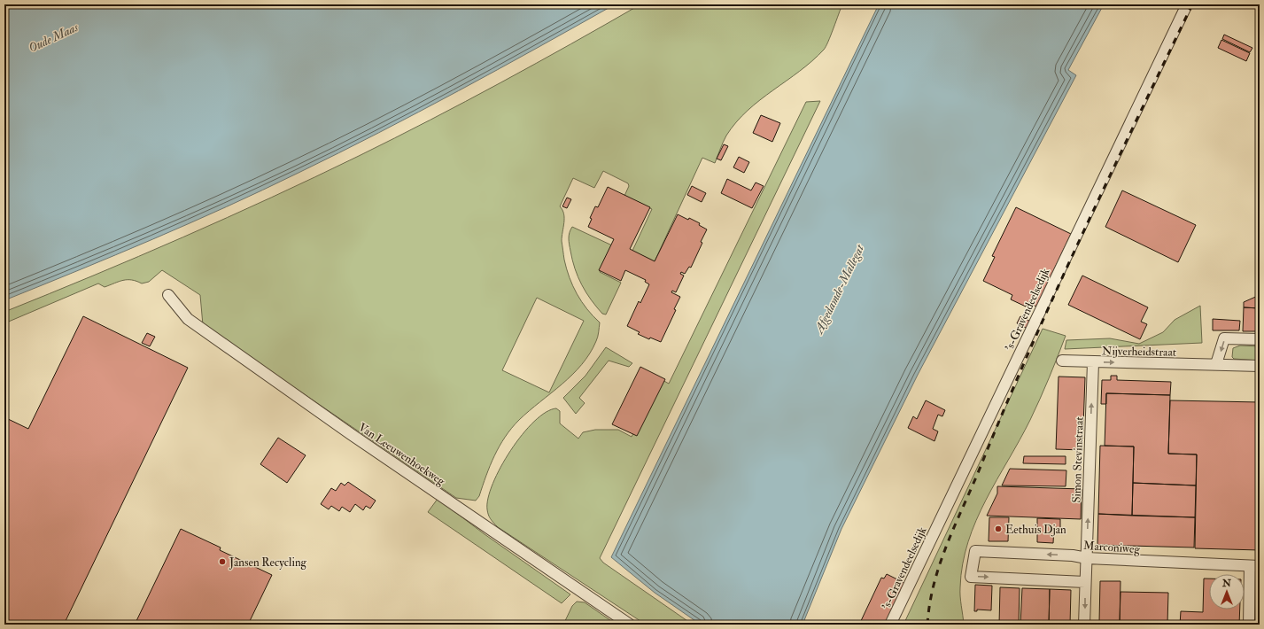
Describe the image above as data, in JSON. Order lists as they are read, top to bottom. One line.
{"streets":{"street":["'s-Gravendeelsedijk","Nijverheidstraat","Van Leeuwenhoekweg","Simon Stevinstraat","Marconiweg"]},"crossings":[["Nijverheidstraat","Simon Stevinstraat"],["Simon Stevinstraat","Marconiweg"]],"one_way":["Nijverheidstraat"],"water":["Oude Maas","Afgedamde-Mallegat"],"places":["Eethuis Djan","Jansen Recycling"],"north":"top"}
